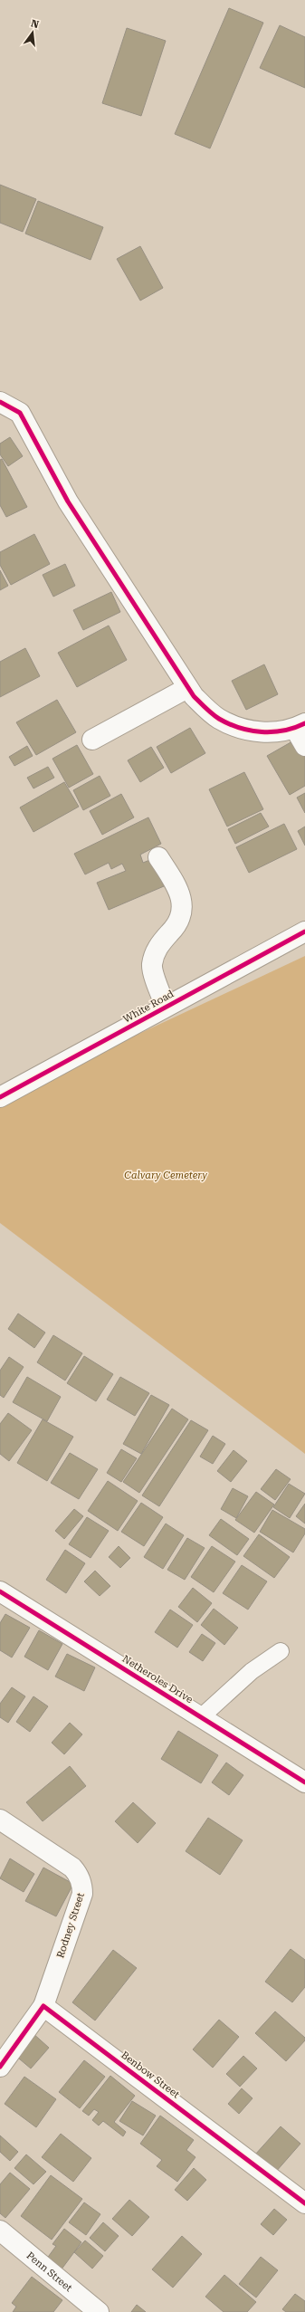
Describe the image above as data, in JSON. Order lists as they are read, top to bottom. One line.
{"streets":{"street":["White Road","Netheroles Drive","Rodney Street","Benbow Street","Penn Street"]},"crossings":[["Rodney Street","Benbow Street"]],"parks":["Calvary Cemetery"],"north":"top"}
